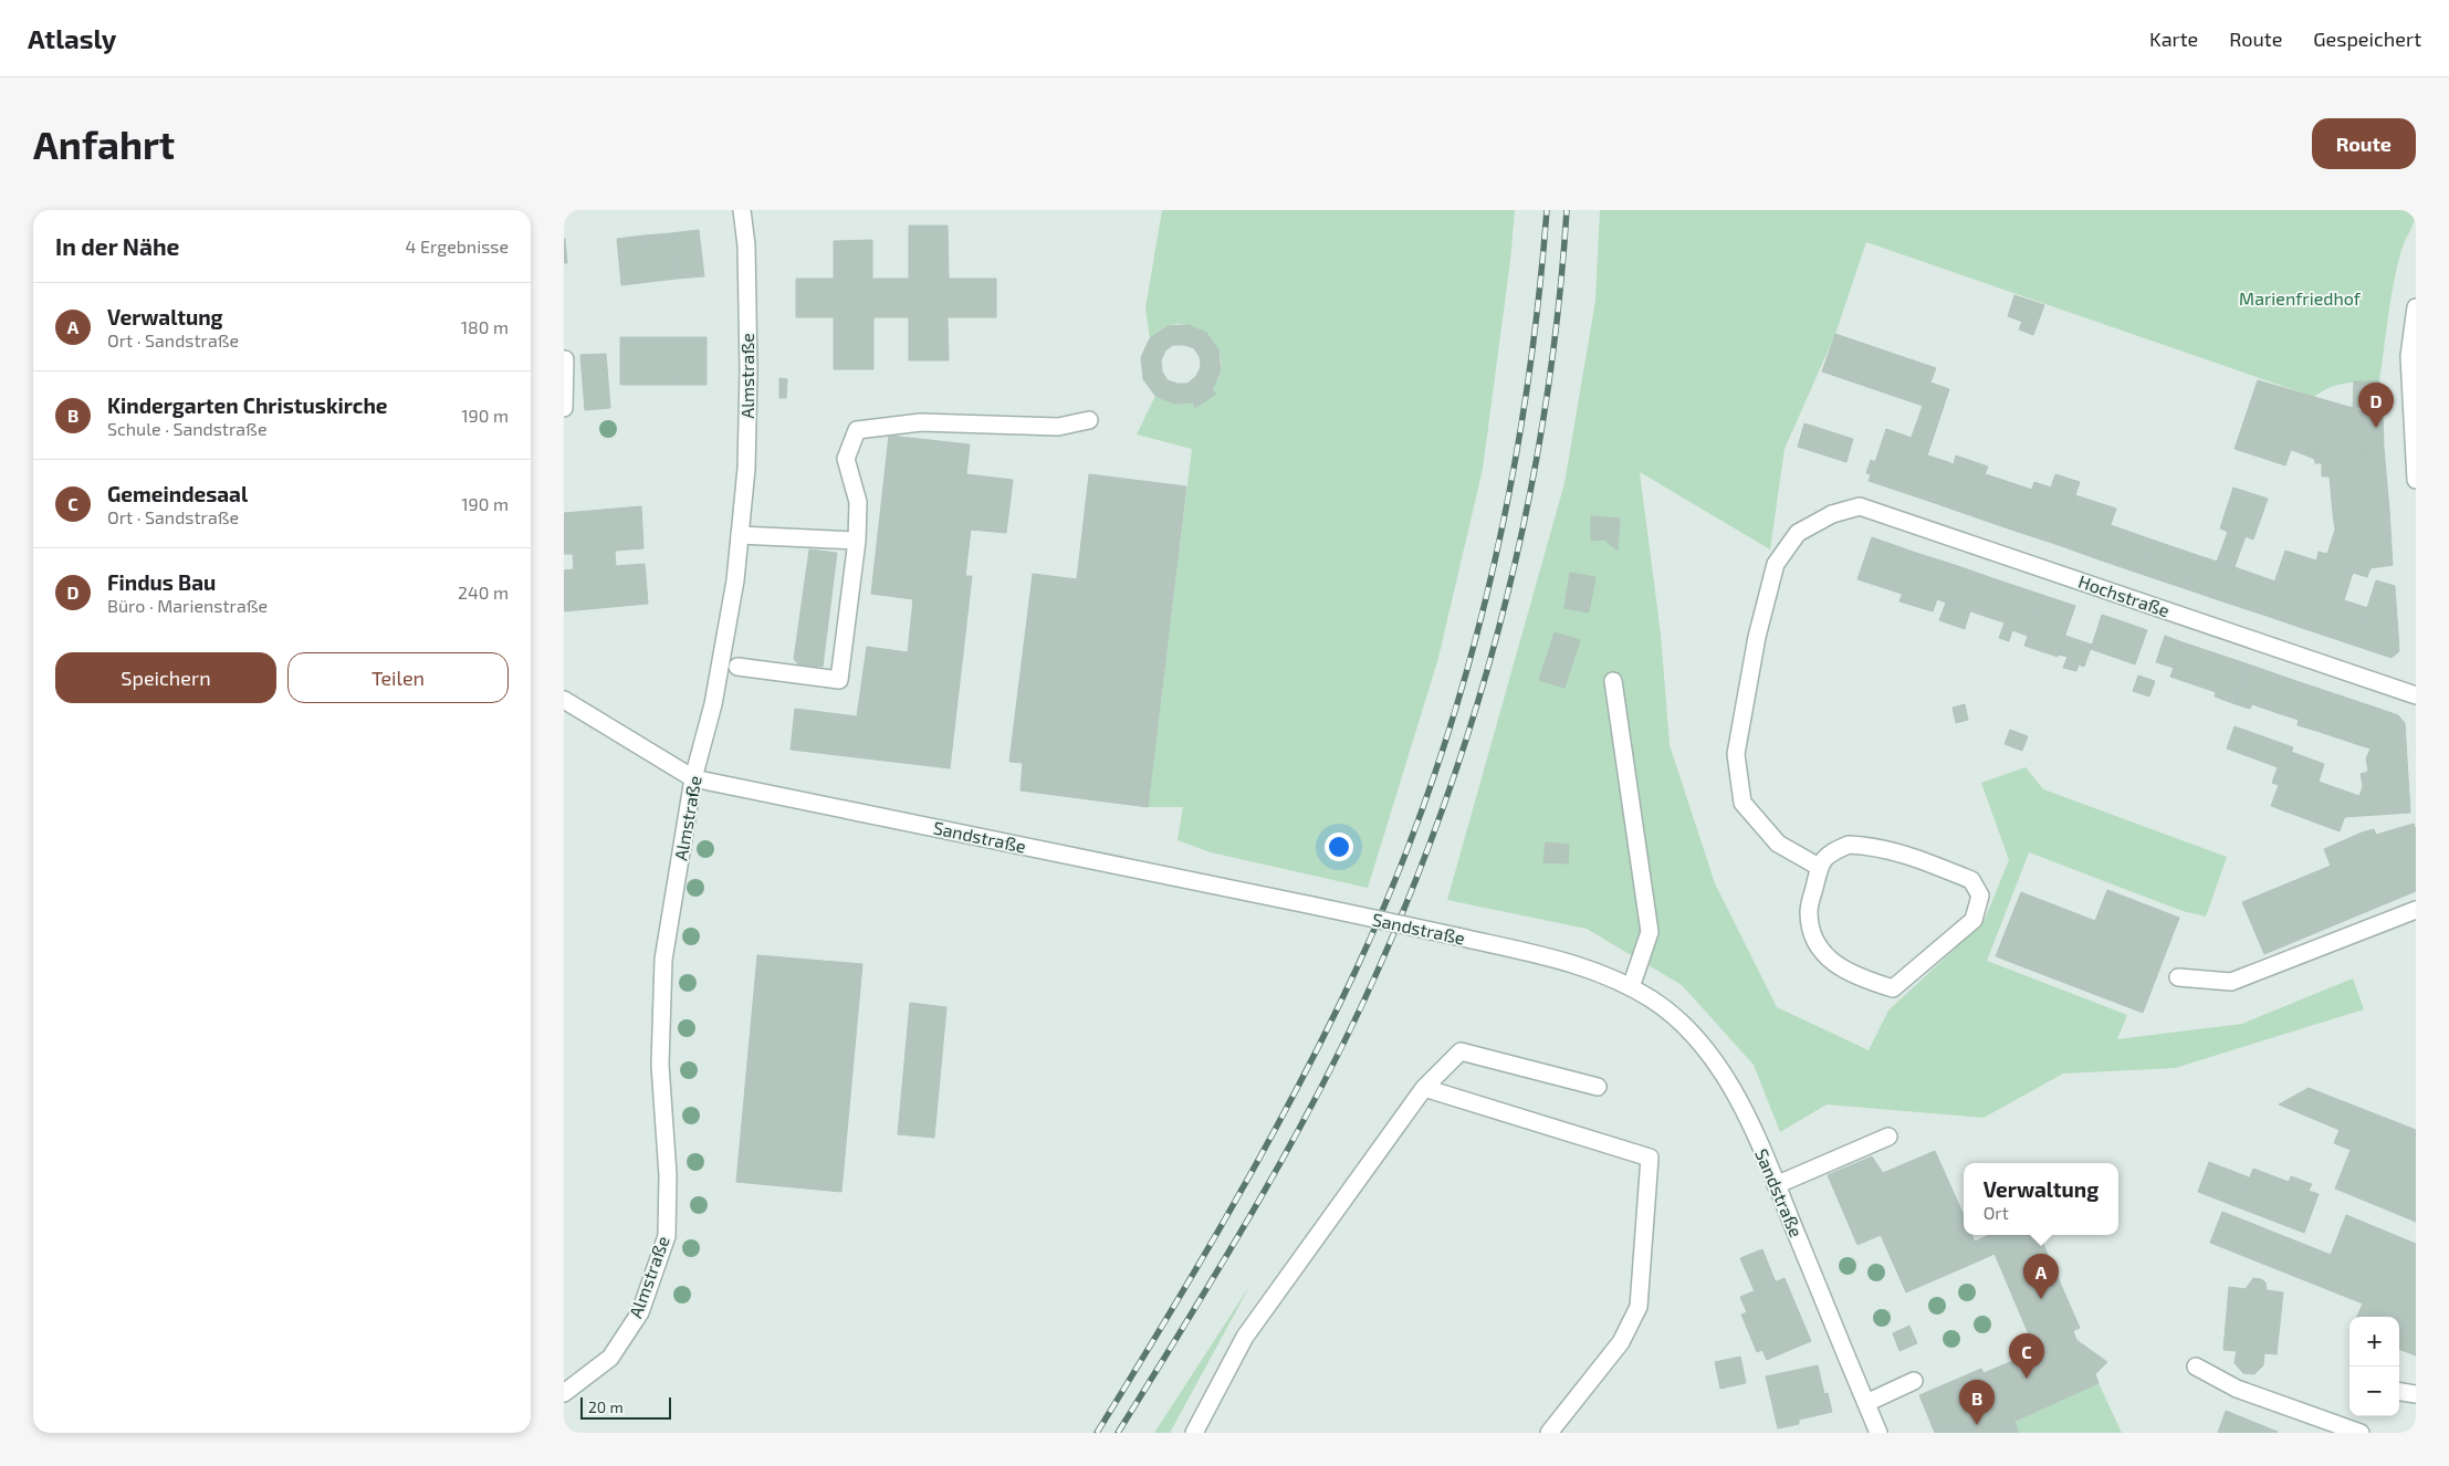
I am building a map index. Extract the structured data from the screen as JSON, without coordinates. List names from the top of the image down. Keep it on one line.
{"streets":{"street":["Almstraße","Hochstraße","Sandstraße"]},"crossings":[["Almstraße","Sandstraße"]],"parks":["Marienfriedhof"],"scale_bar":"20 m","page":{"header":"Atlasly","nav":["Karte","Route","Gespeichert"],"buttons":["Route",["Speichern","Teilen"]],"title":"Anfahrt","heading":["In der Nähe","4 Ergebnisse"],"list":[{"mark":"A","name":"Verwaltung","note":"Ort · Sandstraße","value":"180 m"},{"mark":"B","name":"Kindergarten Christuskirche","note":"Schule · Sandstraße","value":"190 m"},{"mark":"C","name":"Gemeindesaal","note":"Ort · Sandstraße","value":"190 m"},{"mark":"D","name":"Findus Bau","note":"Büro · Marienstraße","value":"240 m"}],"pins":["D","A","C","B"],"popup":["Verwaltung","Ort"],"map_buttons":["+","−"],"scale":"20 m"}}
